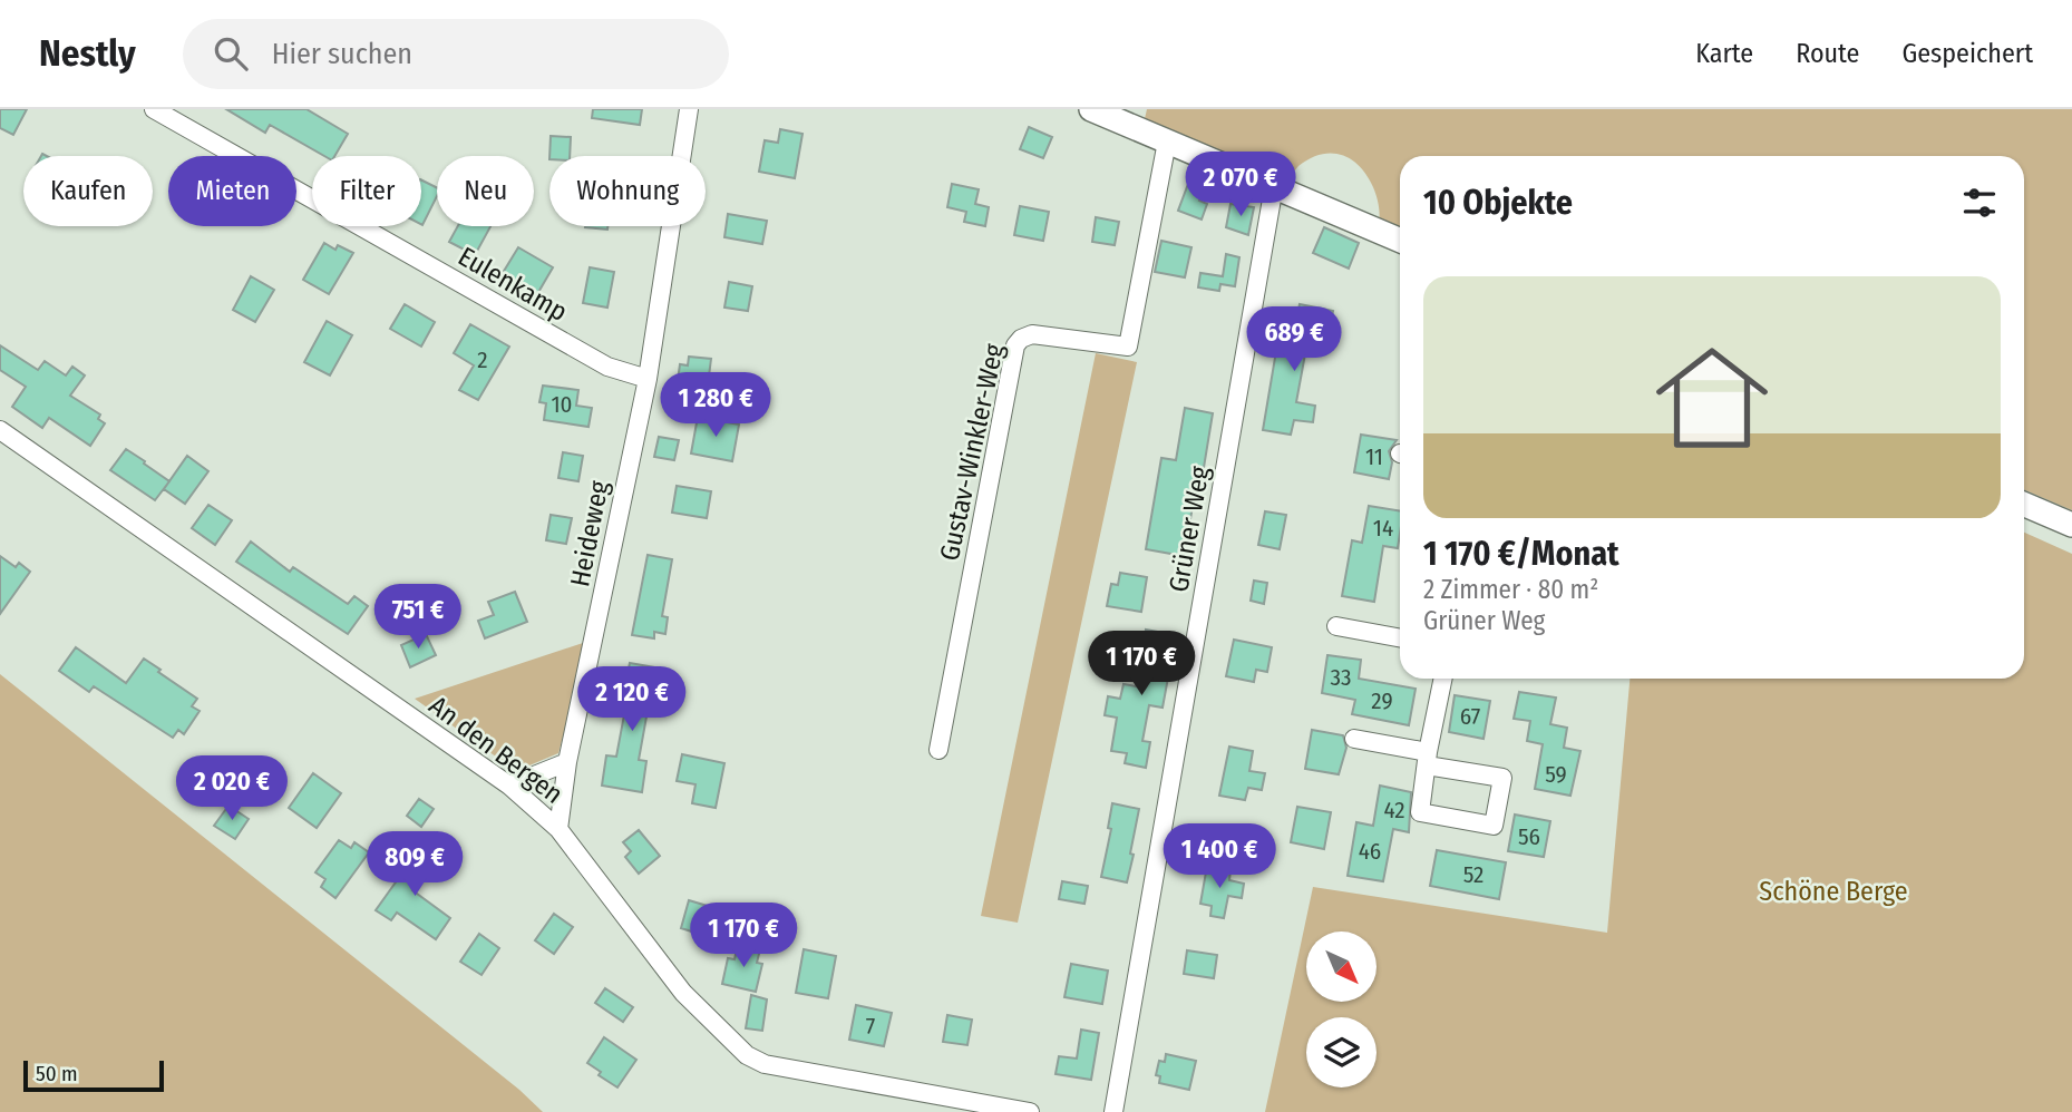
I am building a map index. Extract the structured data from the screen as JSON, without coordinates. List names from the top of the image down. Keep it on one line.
{"streets":{"street":["Eulenkamp","Gustav-Winkler-Weg","Grüner Weg","Heideweg","An den Bergen"]},"crossings":[["Eulenkamp","Heideweg"],["Heideweg","An den Bergen"]],"parks":["Schöne Berge"],"house_numbers":["2","10","11","14","33","29","67","59","42","56","46","52","7"],"scale_bar":"50 m","north":"bottom right","page":{"header":"Nestly","search":"Hier suchen","nav":["Karte","Route","Gespeichert"],"price":["2 070 €","689 €","1 280 €","751 €","1 170 €","2 120 €","2 020 €","1 400 €","809 €","1 170 €"],"chip":["Kaufen","Mieten","Filter","Neu","Wohnung"],"heading":"10 Objekte","list":[{"name":"1 170 €/Monat","note":"2 Zimmer · 80 m² · Grüner Weg"}],"scale":"50 m"}}
